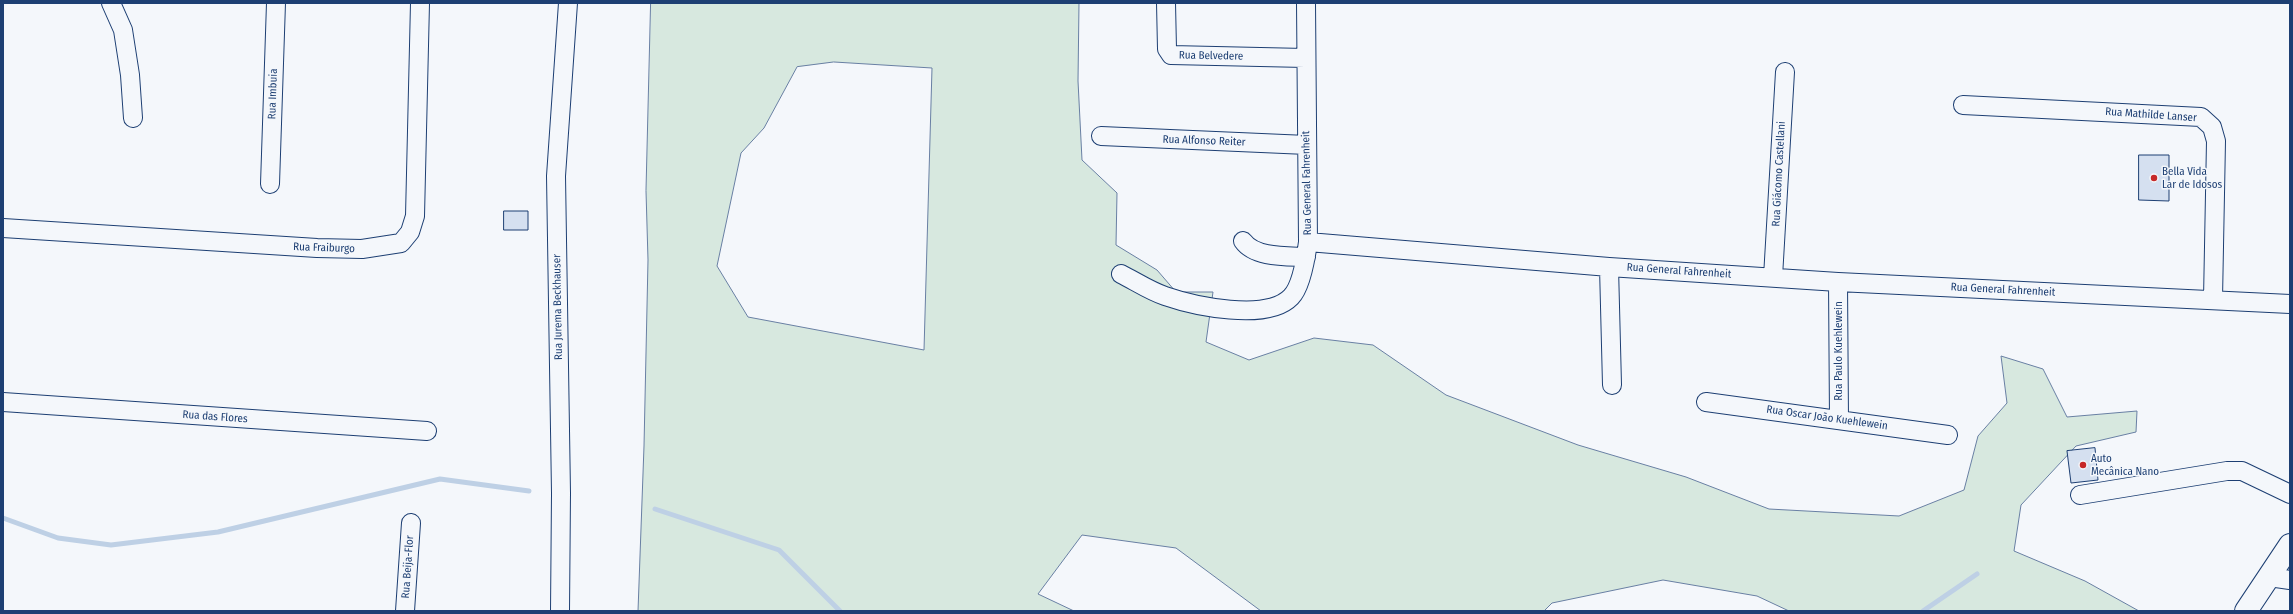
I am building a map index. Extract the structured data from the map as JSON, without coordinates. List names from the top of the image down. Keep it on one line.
{"streets":{"street":["Rua Belvedere","Rua Imbuia","Rua Mathilde Lanser","Rua Alfonso Reiter","Rua Giácomo Castellani","Rua General Fahrenheit","Rua Fraiburgo","Rua Jurema Beckhauser","Rua Paulo Kuehlewein","Rua das Flores","Rua Oscar João Kuehlewein","Rua Beija-Flor"]},"crossings":[["Rua Belvedere","Rua General Fahrenheit"],["Rua Mathilde Lanser","Rua General Fahrenheit"],["Rua Alfonso Reiter","Rua General Fahrenheit"],["Rua Giácomo Castellani","Rua General Fahrenheit"],["Rua General Fahrenheit","Rua Paulo Kuehlewein"],["Rua Paulo Kuehlewein","Rua Oscar João Kuehlewein"]],"places":["Bella Vida Lar de Idosos","Auto Mecânica Nano"]}
